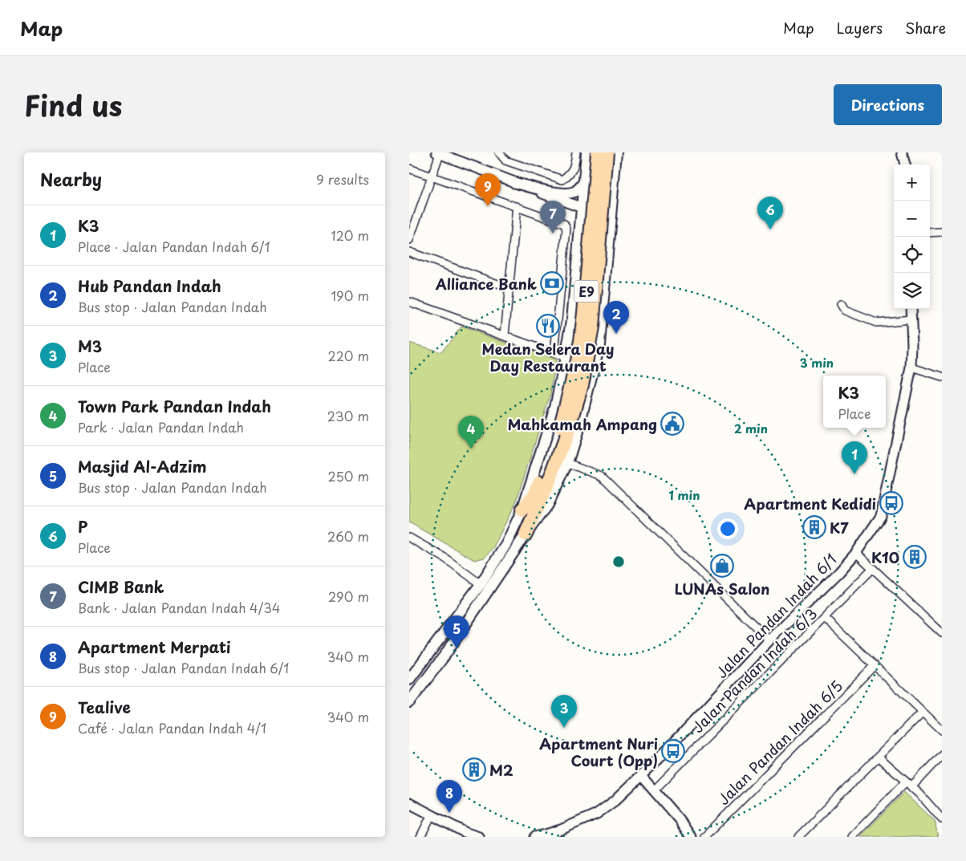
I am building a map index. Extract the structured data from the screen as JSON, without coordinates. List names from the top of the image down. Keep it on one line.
{"streets":{"highway":["E9"],"street":["Jalan Pandan Indah 6/1","Jalan Pandan Indah 6/3","Jalan Pandan Indah 6/5"]},"places":{"bank":["Alliance Bank"],"restaurant":["Medan Selera Day Day Restaurant"],"public building":["Mahkamah Ampang"],"bus stop":["Apartment Kedidi","Apartment Nuri Court (Opp)"],"building":["K7","K10","M2"],"shop":["LUNAs Salon"]},"page":{"header":"Map","nav":["Map","Layers","Share"],"title":"Find us","buttons":"Directions","heading":["Nearby","9 results"],"map_buttons":["+","−"],"pins":["9","6","7","2","4","1","5","3","8"],"list":[{"mark":"1","name":"K3","note":"Place · Jalan Pandan Indah 6/1","value":"120 m"},{"mark":"2","name":"Hub Pandan Indah","note":"Bus stop · Jalan Pandan Indah","value":"190 m"},{"mark":"3","name":"M3","note":"Place","value":"220 m"},{"mark":"4","name":"Town Park Pandan Indah","note":"Park · Jalan Pandan Indah","value":"230 m"},{"mark":"5","name":"Masjid Al-Adzim","note":"Bus stop · Jalan Pandan Indah","value":"250 m"},{"mark":"6","name":"P","note":"Place","value":"260 m"},{"mark":"7","name":"CIMB Bank","note":"Bank · Jalan Pandan Indah 4/34","value":"290 m"},{"mark":"8","name":"Apartment Merpati","note":"Bus stop · Jalan Pandan Indah 6/1","value":"340 m"},{"mark":"9","name":"Tealive","note":"Café · Jalan Pandan Indah 4/1","value":"340 m"}],"popup":["K3","Place"]},"rings":["3 min","2 min","1 min"]}
